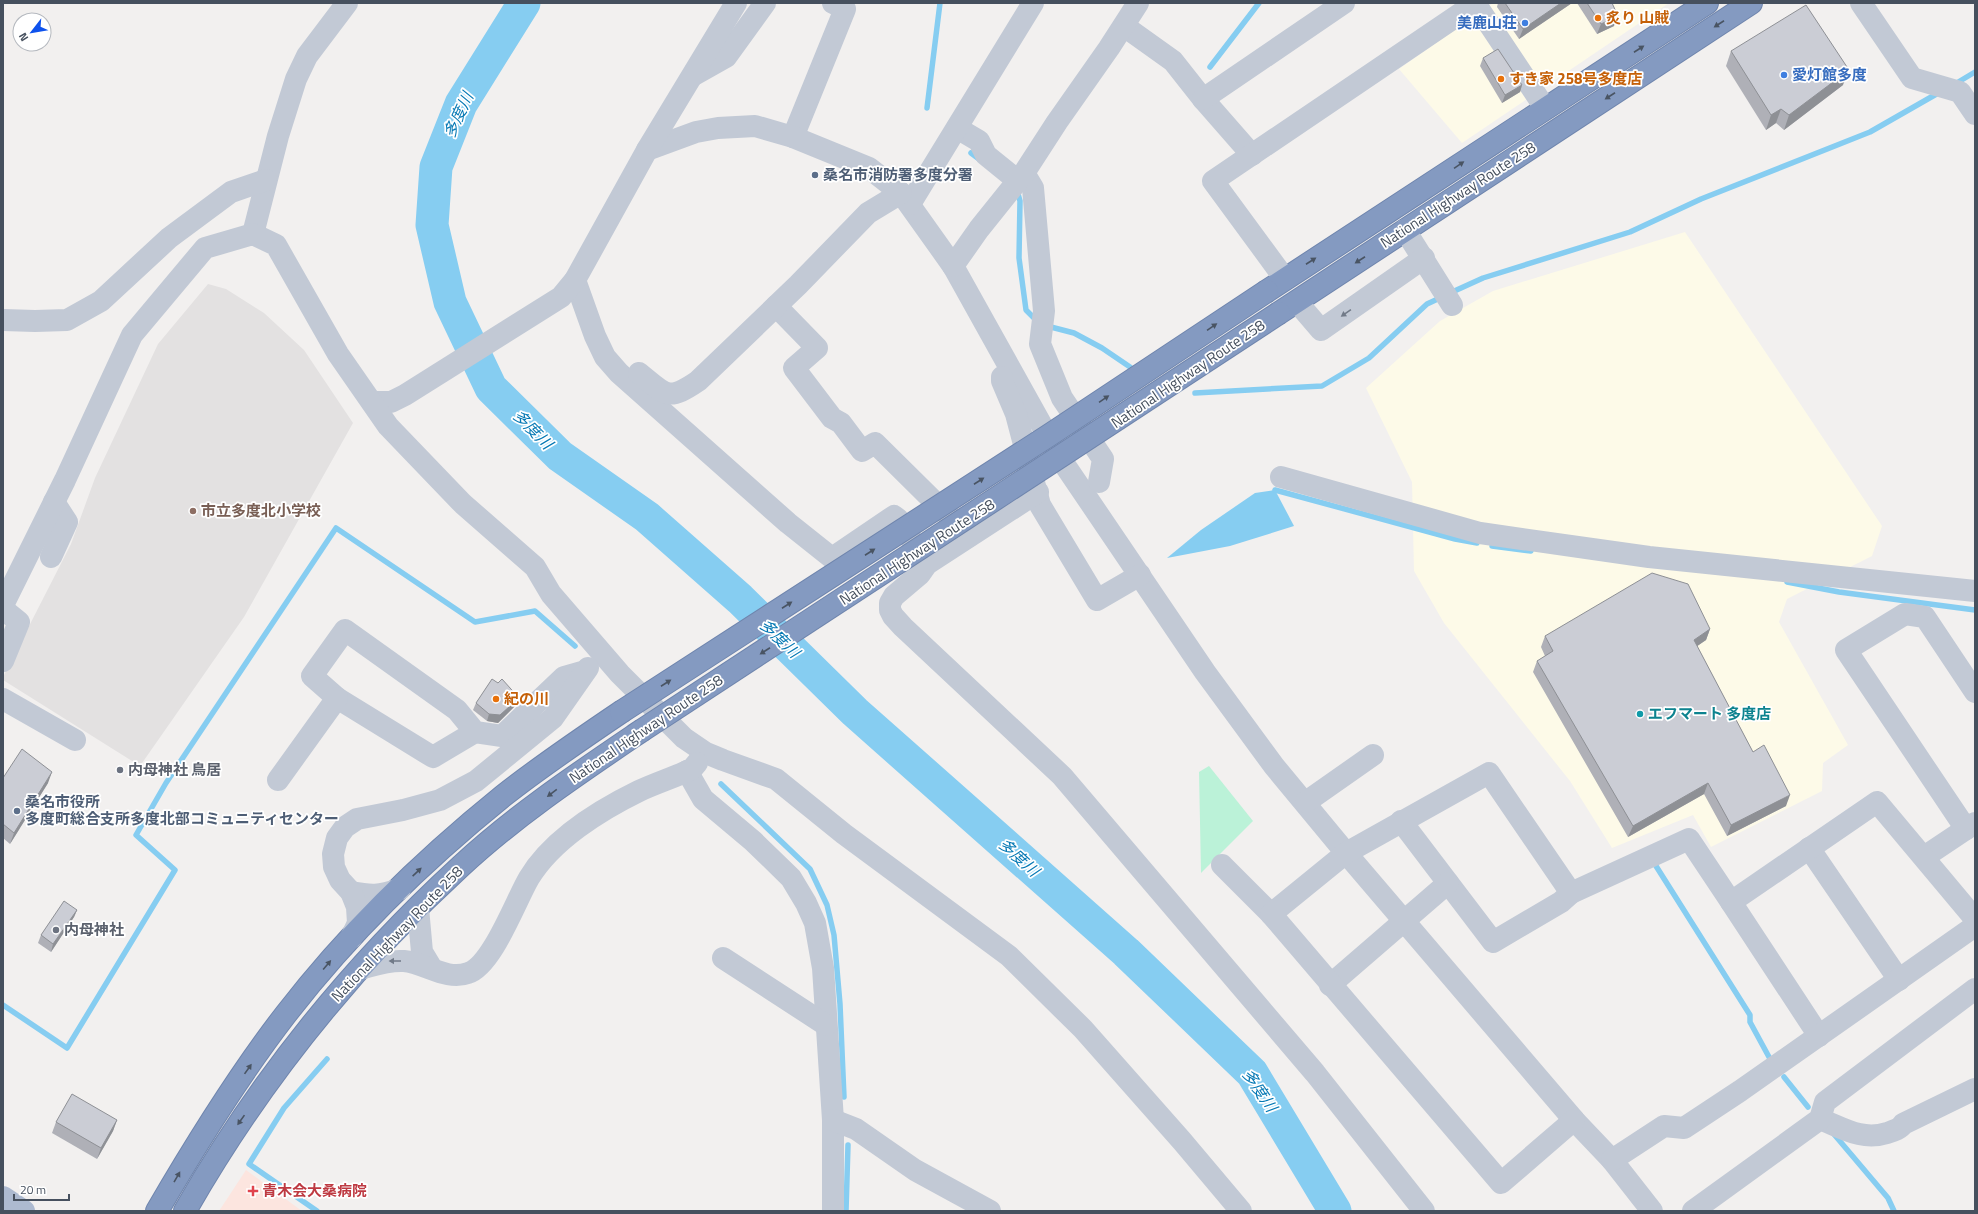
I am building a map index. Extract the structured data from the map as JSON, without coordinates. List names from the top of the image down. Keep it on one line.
{"streets":{"highway":["National Highway Route 258"]},"water":["多度川"],"places":{"other":["炙り 山賊","美鹿山荘","愛灯館多度","すき家 258号多度店","桑名市消防署多度分署","市立多度北小学校","紀の川","エフマート 多度店","内母神社 鳥居","桑名市役所 多度町総合支所多度北部コミュニティセンター","内母神社"],"health":["青木会大桑病院"]},"scale_bar":"20 m","north":"bottom left"}
